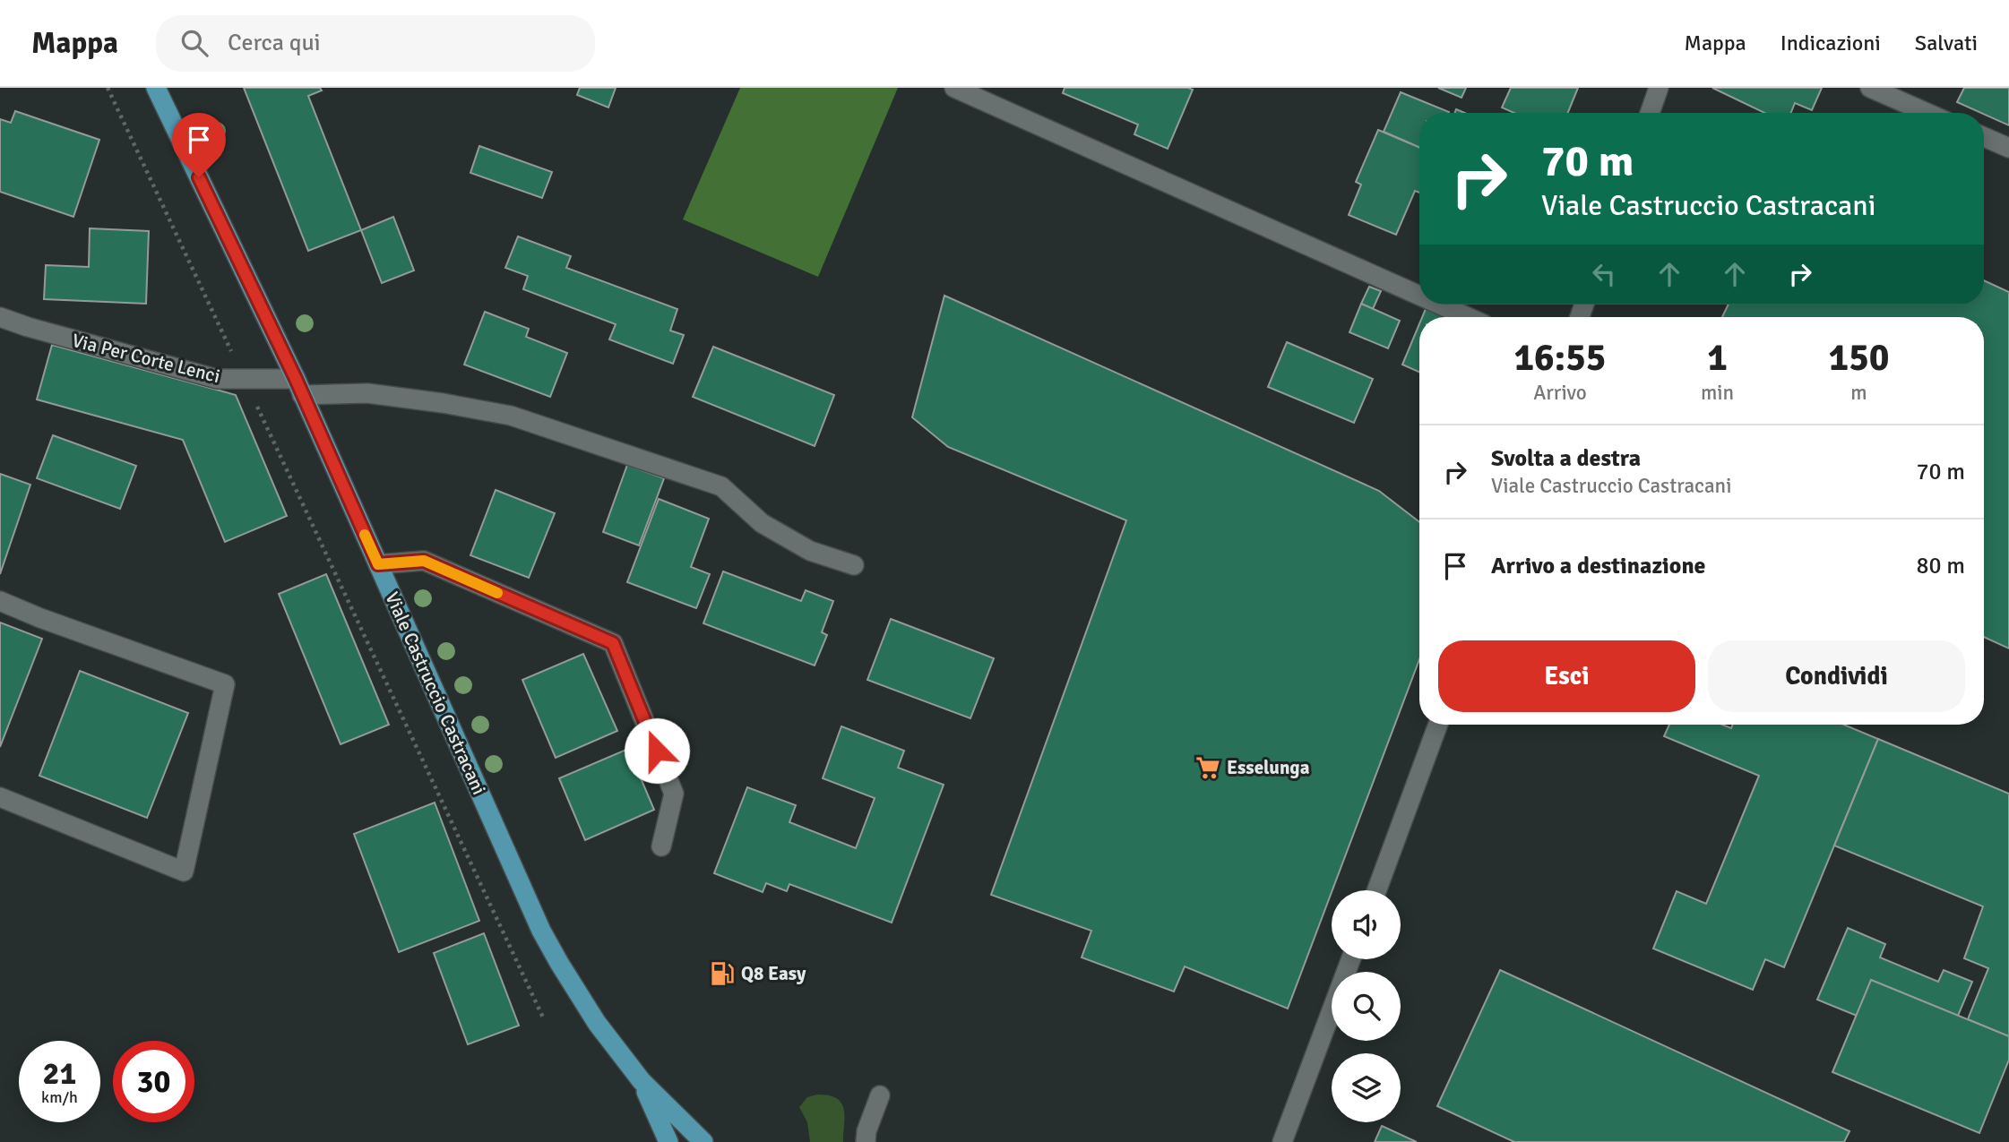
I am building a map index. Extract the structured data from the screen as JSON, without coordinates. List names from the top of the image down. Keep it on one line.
{"streets":{"main road":["Viale Castruccio Castracani"],"street":["Via Per Corte Lenci"]},"crossings":[["Via Per Corte Lenci","Viale Castruccio Castracani"]],"places":{"supermarket":["Esselunga"],"fuel station":["Q8 Easy"]},"page":{"header":"Mappa","search":"Cerca qui","nav":["Mappa","Indicazioni","Salvati"],"turn":["70 m","Viale Castruccio Castracani"],"eta":["16:55","Arrivo","1","min","150","m"],"list":[{"name":"Svolta a destra","note":"Viale Castruccio Castracani","value":"70 m"},{"name":"Arrivo a destinazione","value":"80 m"}],"buttons":["Esci","Condividi"],"speed":"21 km/h","limit":"30"}}
